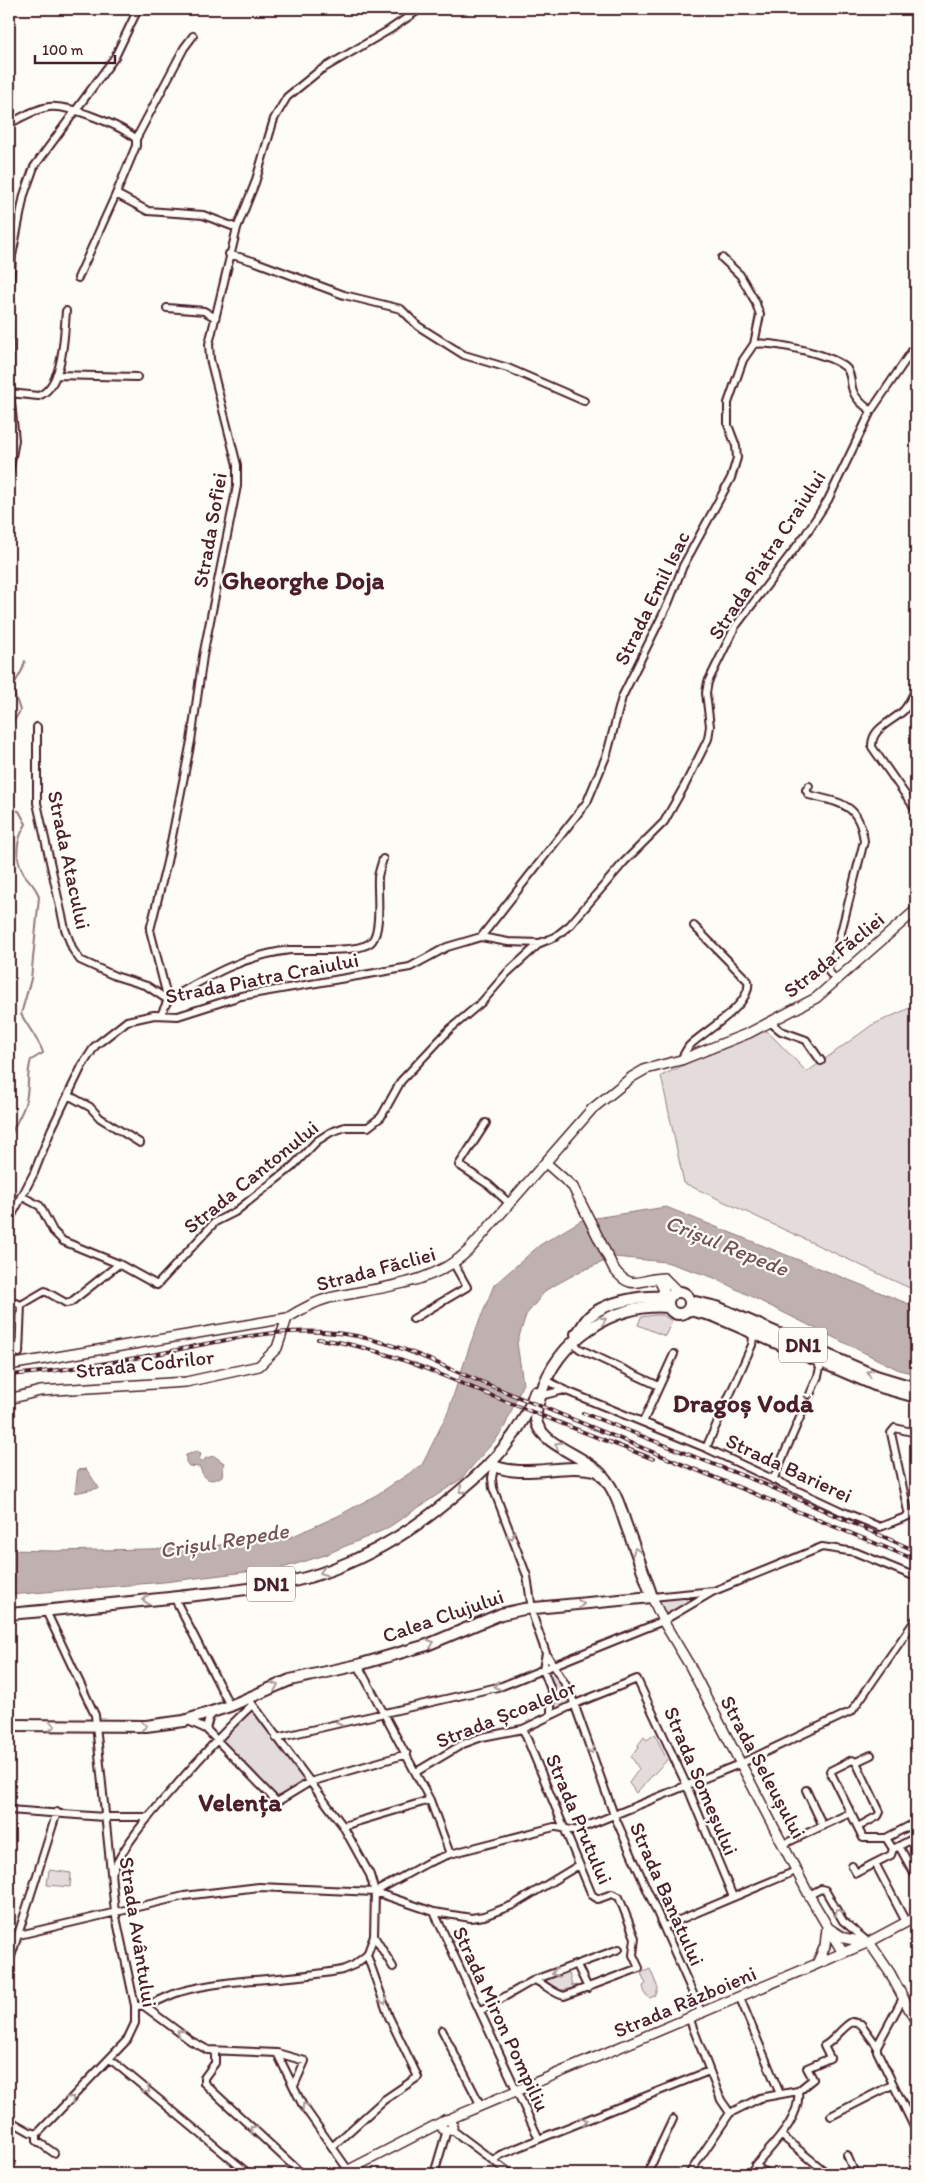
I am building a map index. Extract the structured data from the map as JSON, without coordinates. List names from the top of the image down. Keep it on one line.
{"streets":{"main road":["Strada Făcliei","DN1","Strada Codrilor","Calea Clujului","Strada Seleușului","Strada Războieni"],"street":["Strada Sofiei","Strada Piatra Craiului","Strada Emil Isac","Strada Atacului","Strada Cantonului","Strada Barierei","Strada Școalelor","Strada Someșului","Strada Prutului","Strada Banatului","Strada Avântului","Strada Miron Pompiliu"]},"crossings":[["Strada Sofiei","Strada Atacului"],["Strada Piatra Craiului","Strada Emil Isac"],["Strada Piatra Craiului","Strada Cantonului"],["Strada Făcliei","Strada Codrilor"],["DN1","Strada Barierei"],["DN1","Calea Clujului"],["DN1","Strada Seleușului"],["DN1","Strada Avântului"],["Calea Clujului","Strada Seleușului"],["Calea Clujului","Strada Avântului"],["Strada Școalelor","Strada Someșului"],["Strada Școalelor","Strada Prutului"],["Strada Școalelor","Strada Banatului"],["Strada Seleușului","Strada Războieni"],["Strada Banatului","Strada Războieni"],["Strada Războieni","Strada Miron Pompiliu"]],"one_way":["Calea Clujului"],"districts":["Gheorghe Doja","Dragoș Vodă","Velența"],"water":["Crișul Repede"],"scale_bar":"100 m"}
